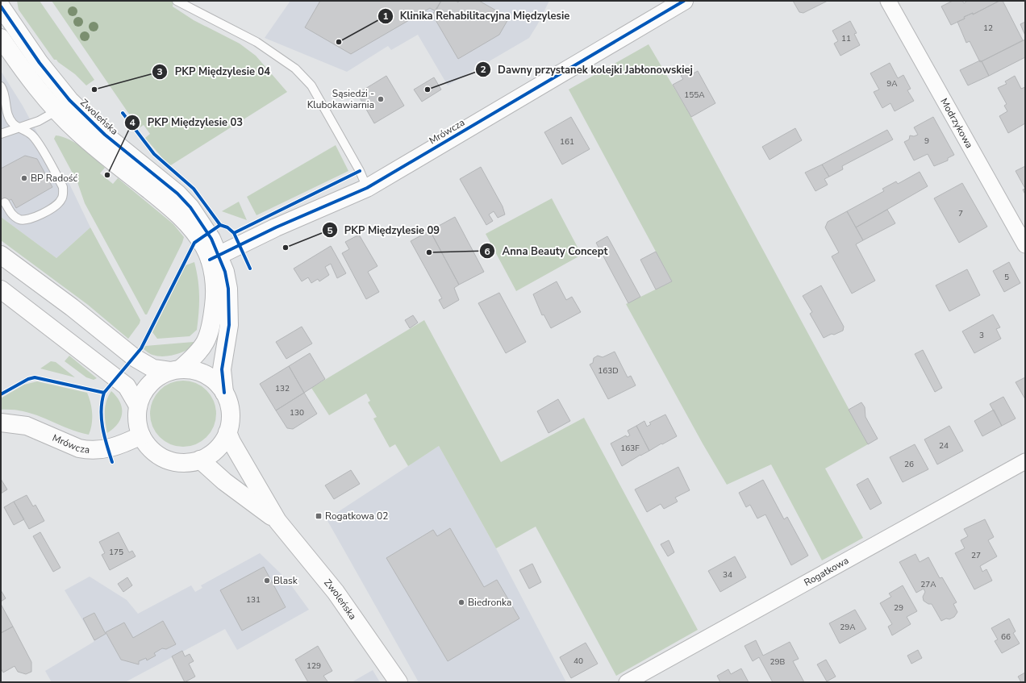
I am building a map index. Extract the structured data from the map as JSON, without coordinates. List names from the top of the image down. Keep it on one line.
{"streets":{"street":["Zwoleńska","Modrzykowa","Mrówcza","Rogatkowa"]},"crossings":[["Zwoleńska","Mrówcza"]],"places":{"other":["Klinika Rehabilitacyjna Międzylesie","PKP Międzylesie 04","Dawny przystanek kolejki Jabłonowskiej","Sąsiedzi - Klubokawiarnia","PKP Międzylesie 03","BP Radość","PKP Międzylesie 09","Anna Beauty Concept","Blask","Biedronka"],"transit":["Rogatkowa 02"]},"house_numbers":["12","11","9A","155A","9","161","7","5","3","163D","132","130","24","163F","26","175","27","34","27A","131","29","29A","66","40","29B","129"]}
